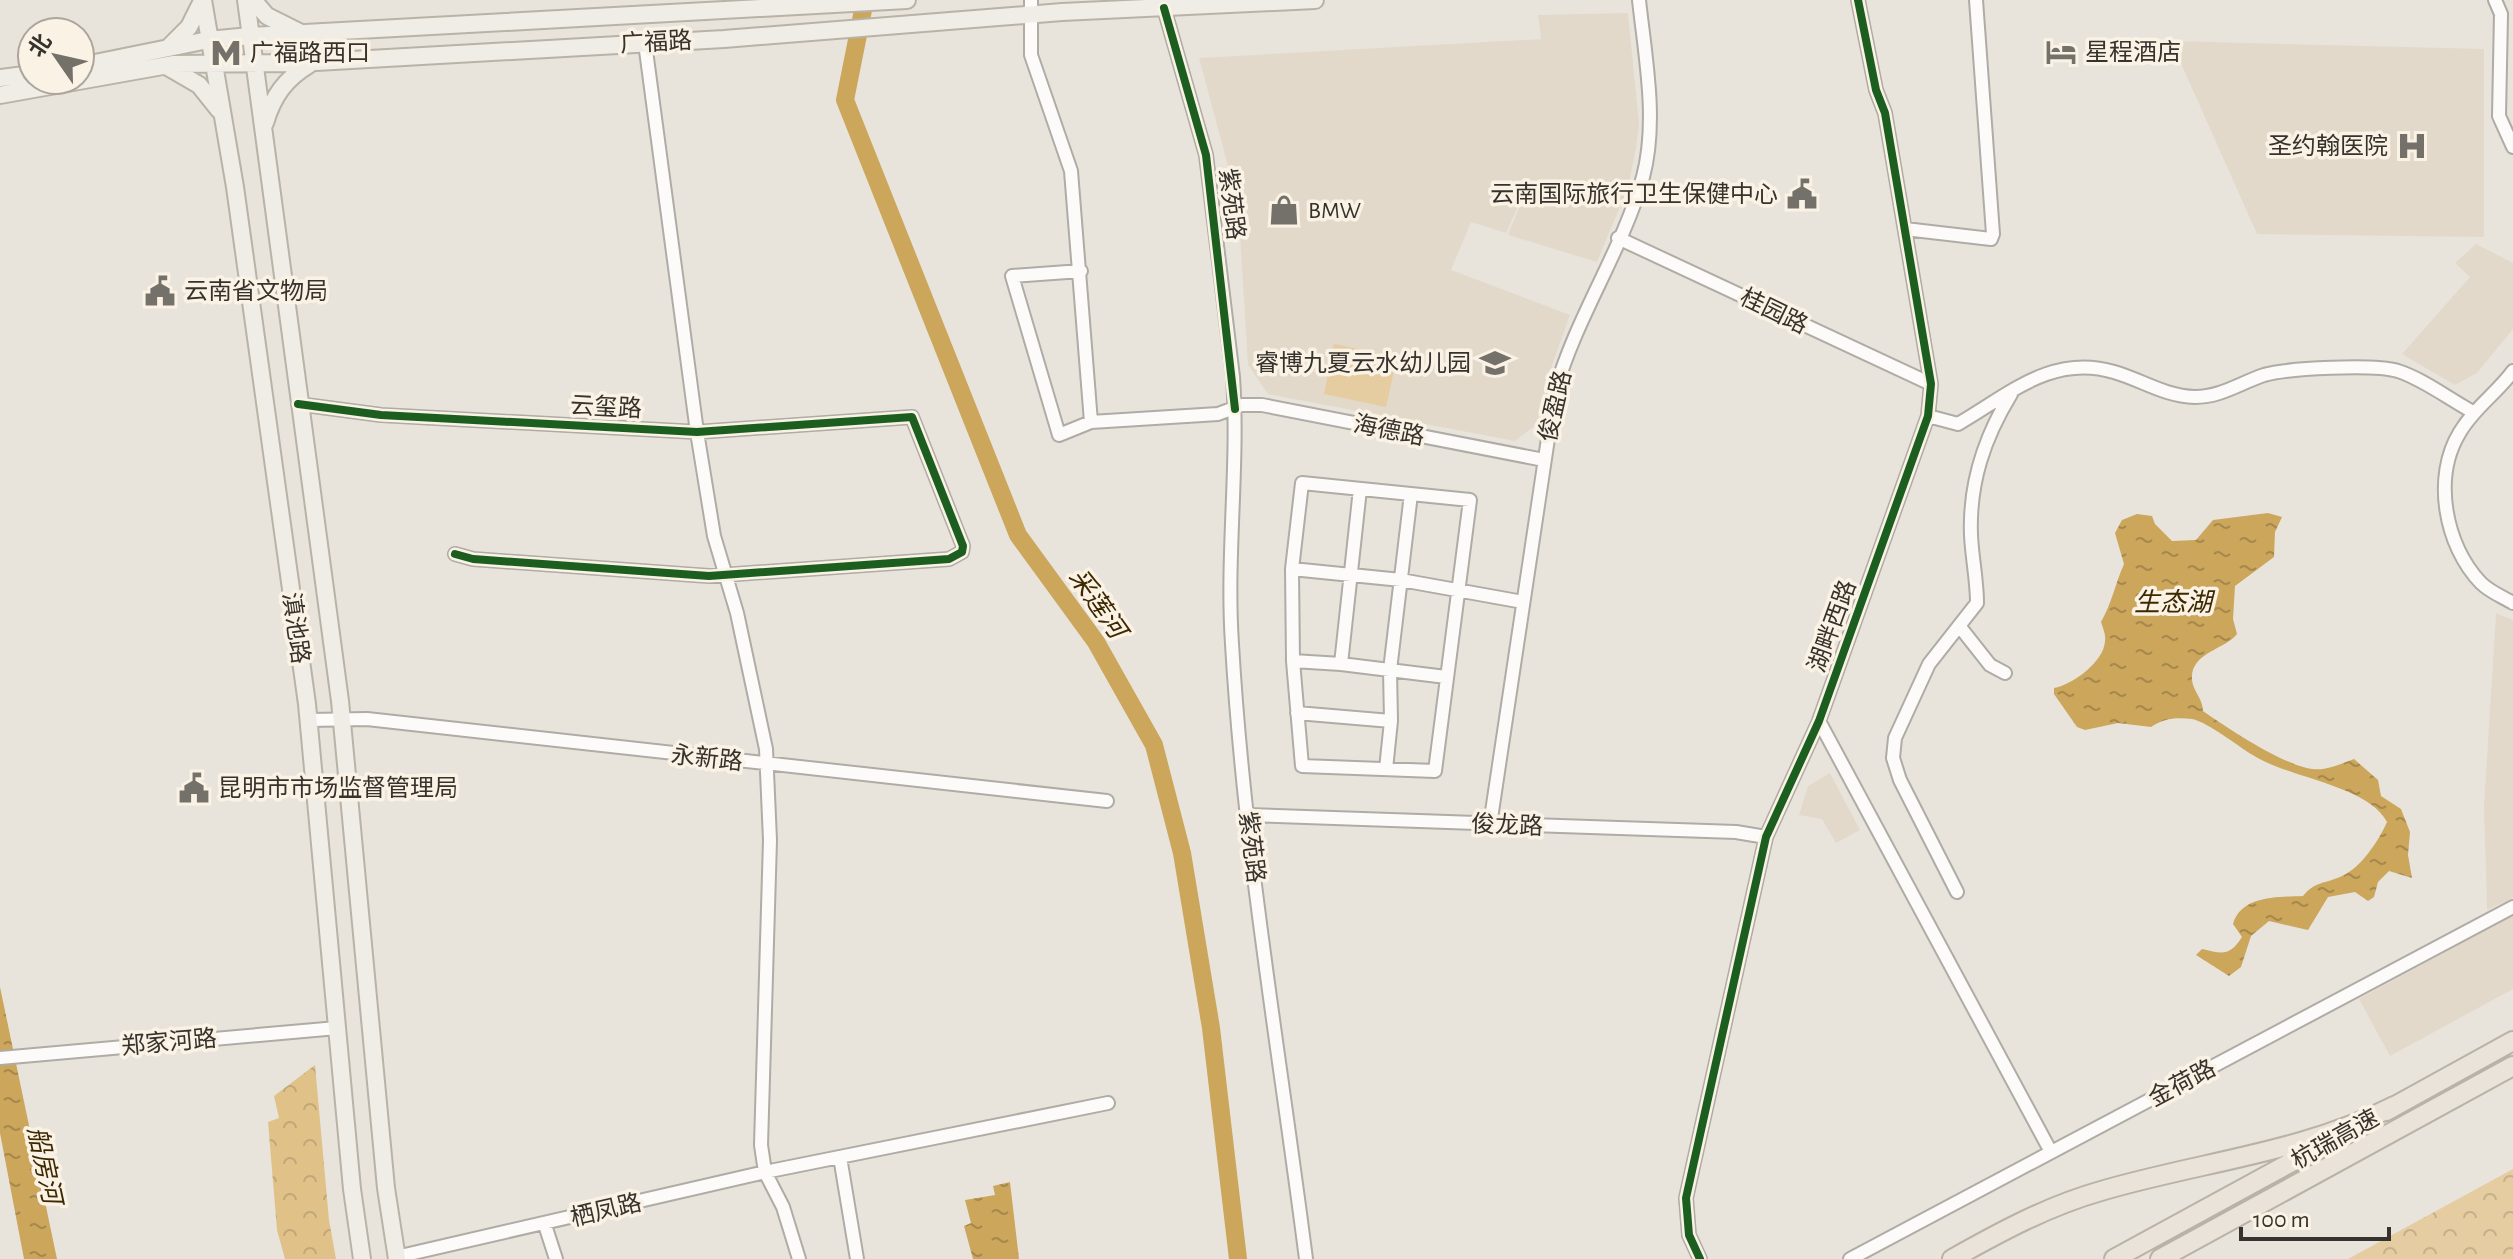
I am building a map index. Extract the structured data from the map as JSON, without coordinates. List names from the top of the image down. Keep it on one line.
{"streets":{"highway":["杭瑞高速"],"main road":["广福路","滇池路"],"street":["紫苑路","桂园路","俊盈路","云玺路","海德路","湖畔西路","永新路","俊龙路","郑家河路","金荷路","栖凤路"]},"crossings":[["广福路","紫苑路"],["广福路","滇池路"],["紫苑路","海德路"],["紫苑路","俊龙路"],["桂园路","俊盈路"],["桂园路","湖畔西路"],["俊盈路","海德路"],["俊盈路","俊龙路"],["云玺路","滇池路"],["湖畔西路","俊龙路"],["滇池路","永新路"],["滇池路","郑家河路"],["滇池路","栖凤路"]],"water":["生态湖","采莲河","船房河"],"places":{"hotel":["星程酒店"],"metro station":["广福路西口"],"hospital":["圣约翰医院"],"public building":["云南国际旅行卫生保健中心","云南省文物局","昆明市市场监督管理局"],"shop":["BMW"],"school or university":["睿博九夏云水幼儿园"]},"scale_bar":"100 m","north":"top left"}
